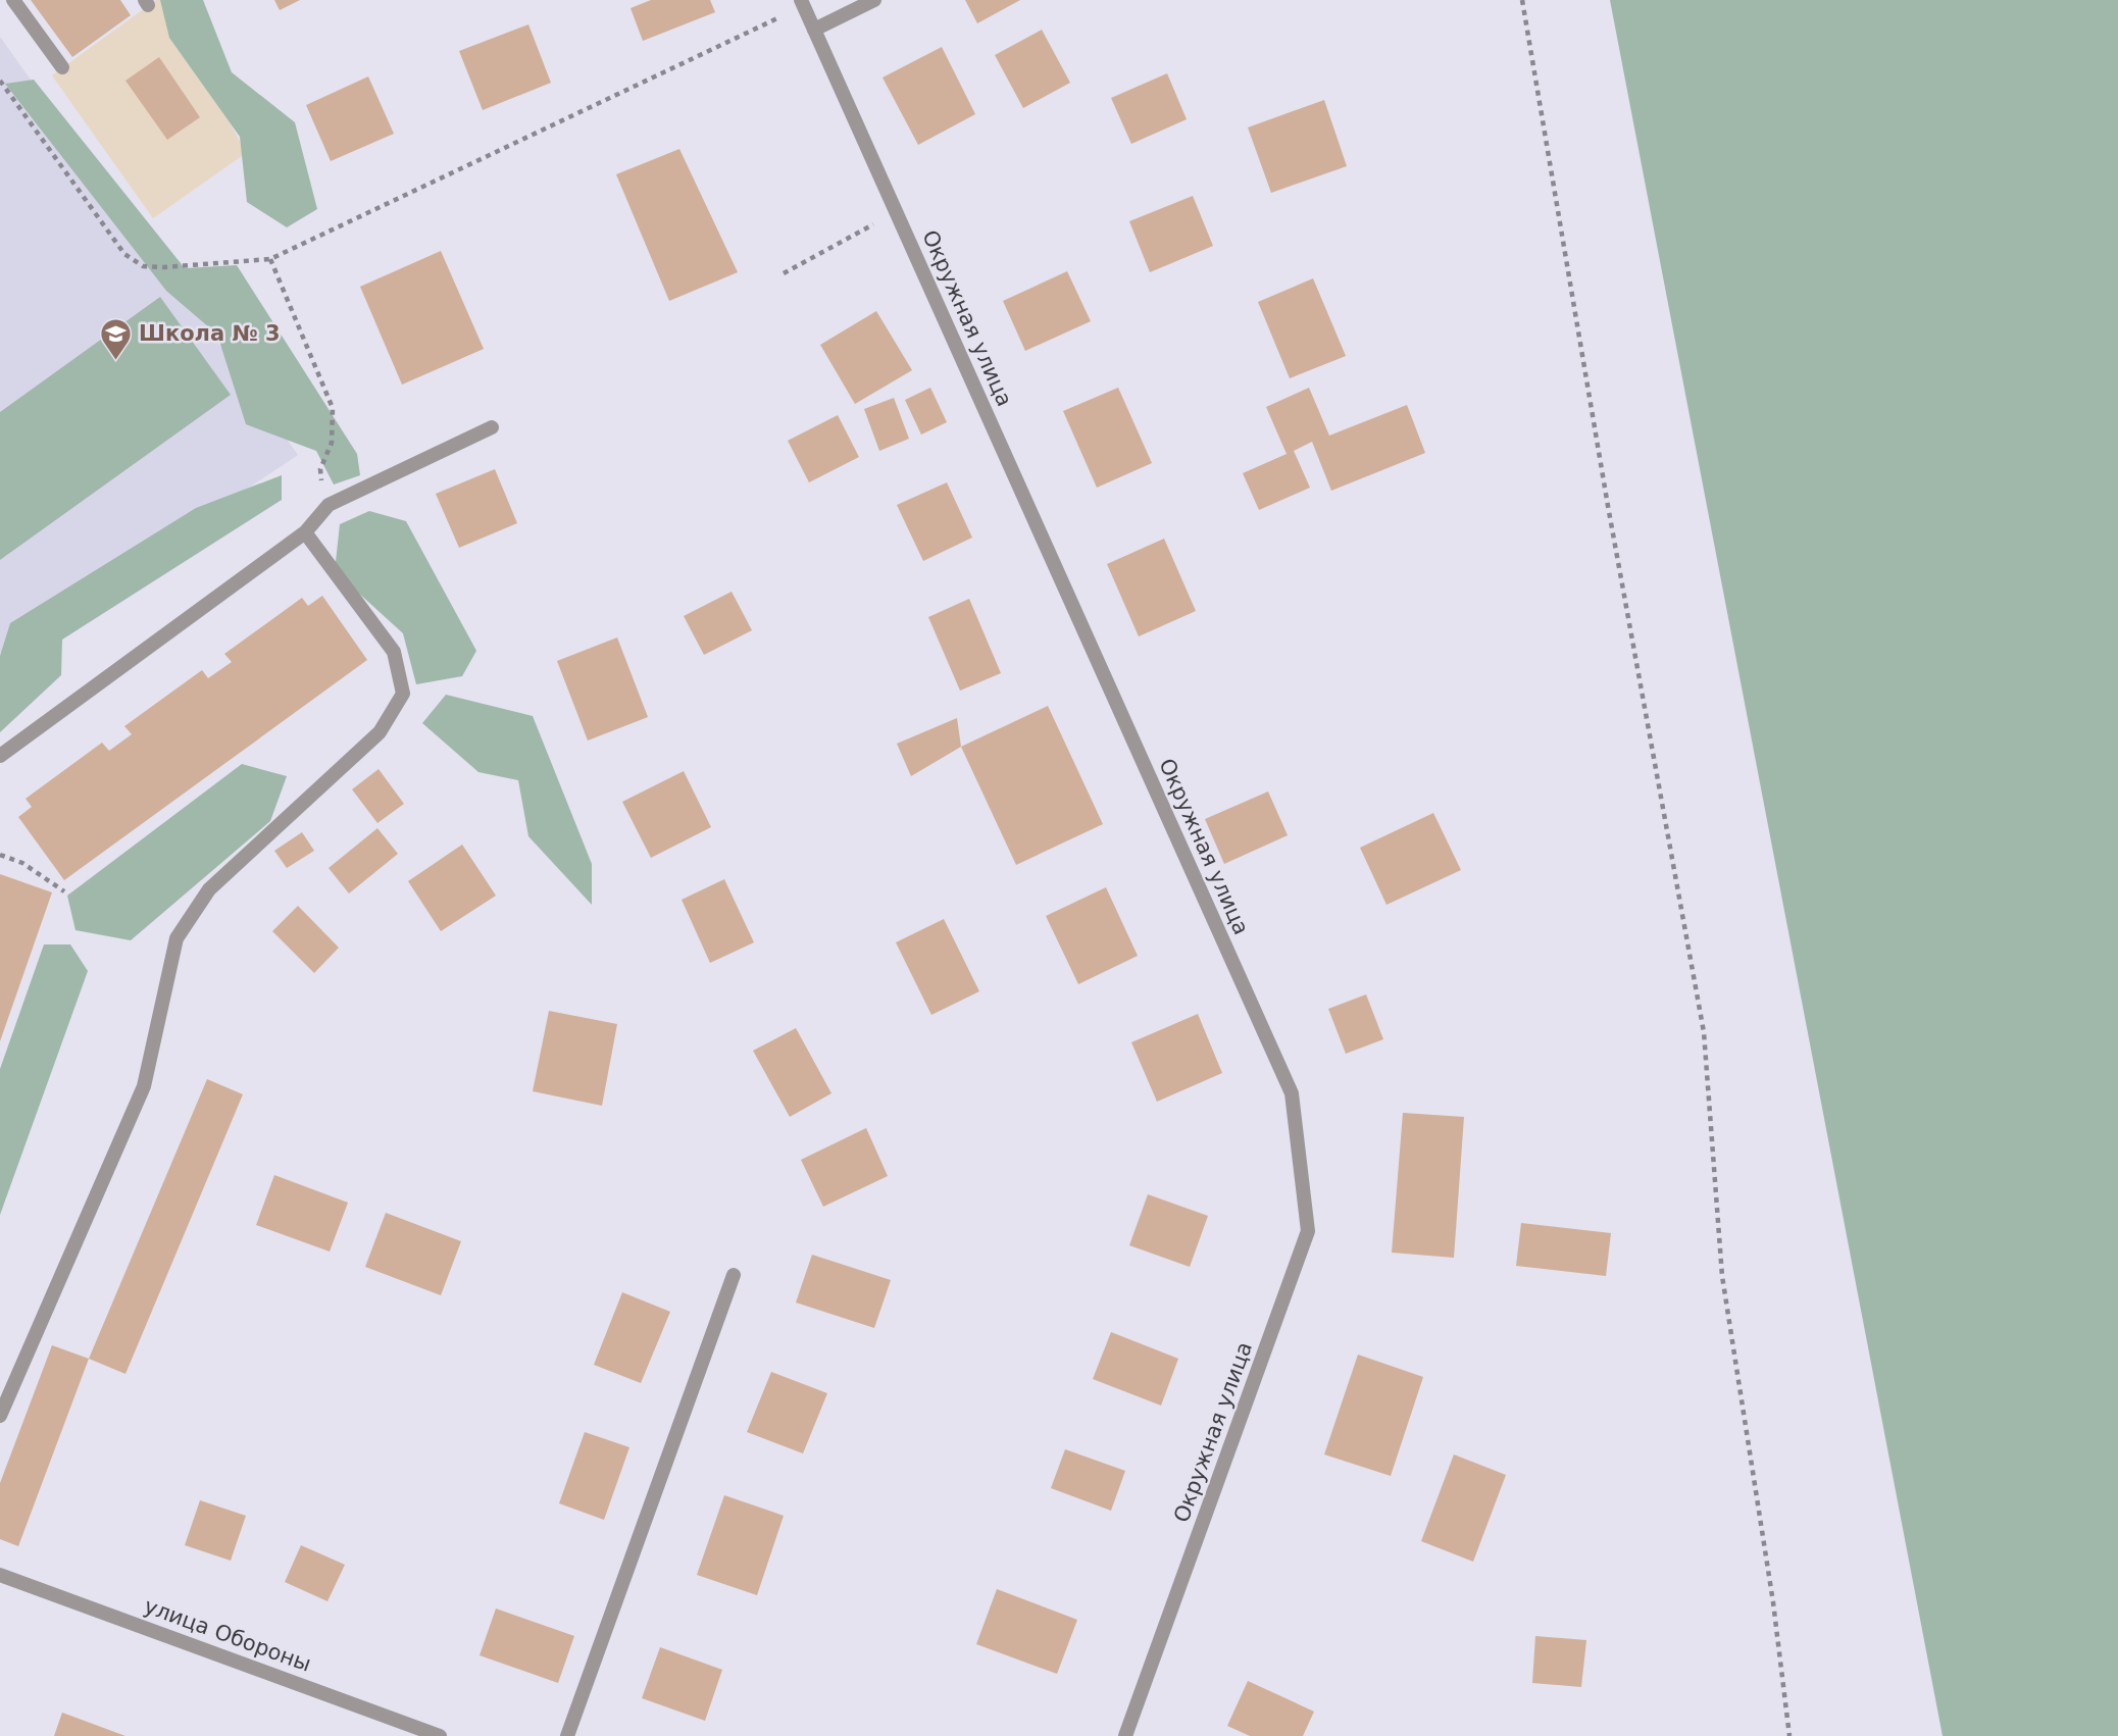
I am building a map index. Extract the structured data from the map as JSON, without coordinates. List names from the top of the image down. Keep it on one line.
{"streets":{"street":["Окружная улица","улица Обороны"]},"places":{"school or university":["Школа № 3"]}}
